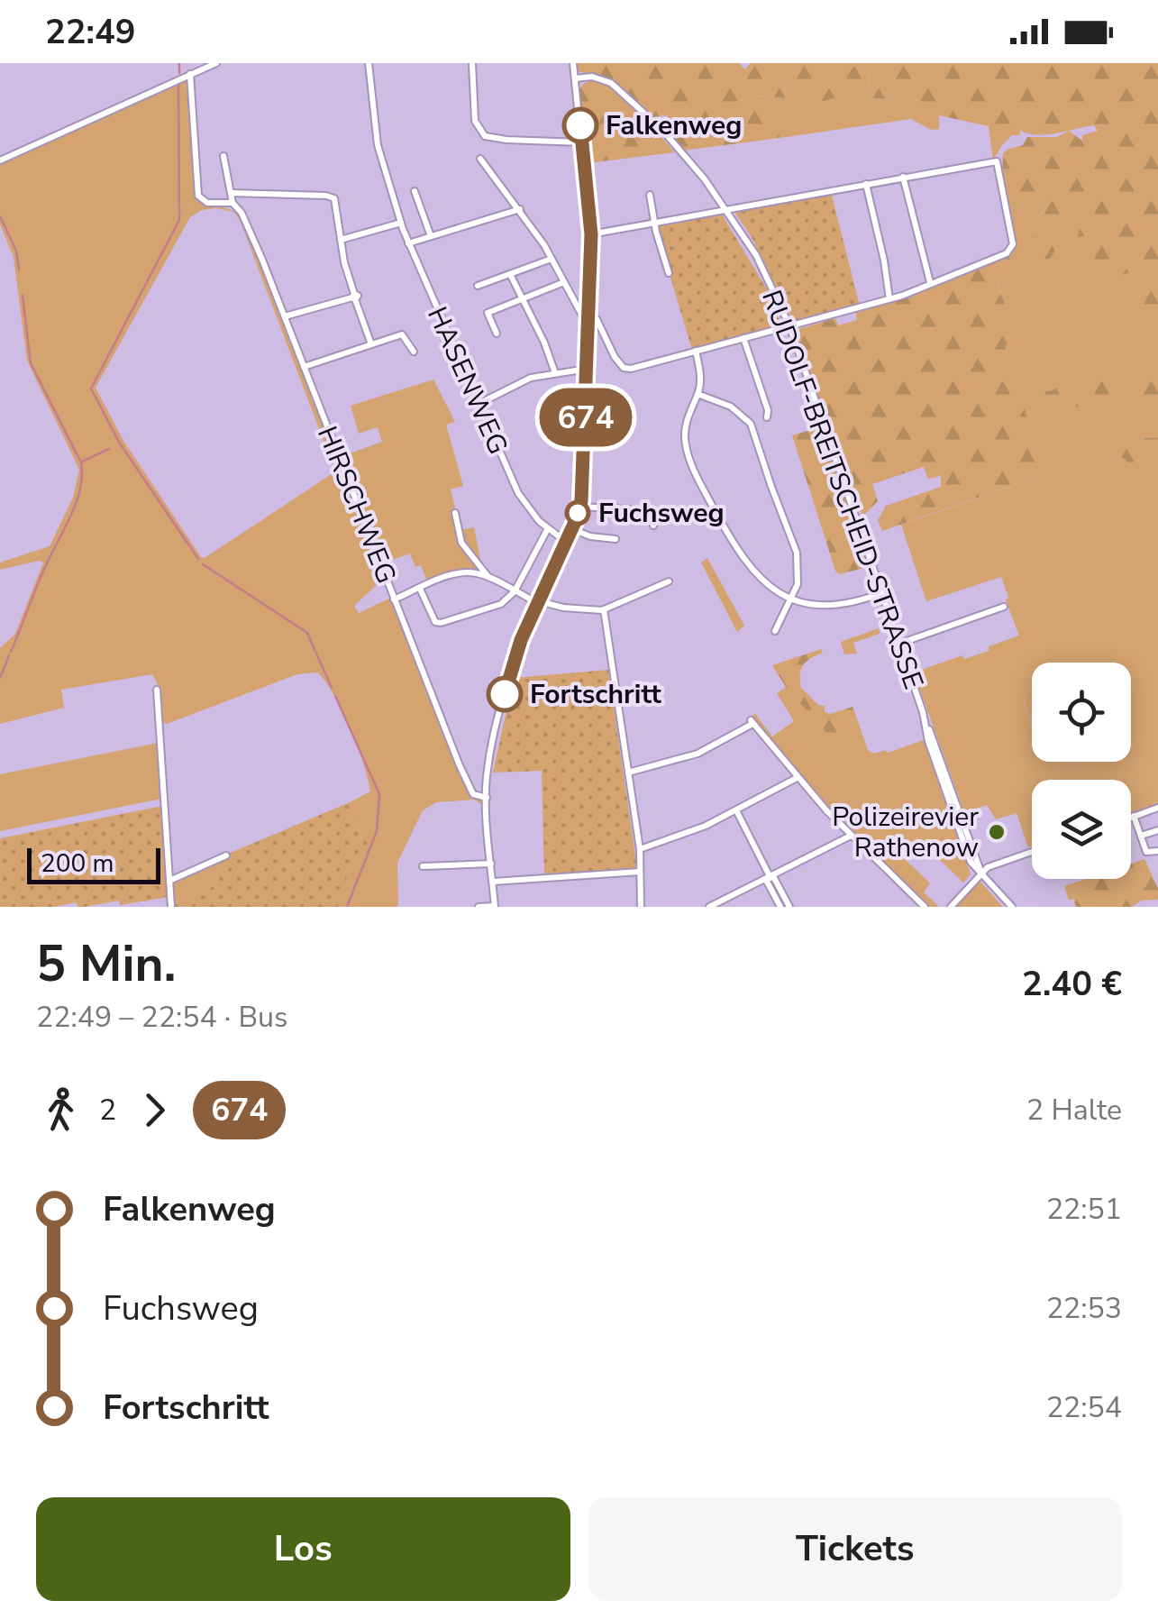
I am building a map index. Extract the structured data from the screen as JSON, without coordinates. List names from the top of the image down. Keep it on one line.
{"streets":{"street":["HASENWEG","RUDOLF-BREITSCHEID-STRASSE","HIRSCHWEG"]},"places":["Falkenweg","Fuchsweg","Fortschritt","Polizeirevier Rathenow"],"lines":["bus line 674"],"scale_bar":"200 m","page":{"status":"22:49","on_map":"674","scale":"200 m","heading":["5 Min.","22:49 – 22:54 · Bus","2.40 €"],"legs":["2","674","2 Halte"],"list":[{"name":"Falkenweg","value":"22:51"},{"name":"Fuchsweg","value":"22:53"},{"name":"Fortschritt","value":"22:54"}],"buttons":["Los","Tickets"]}}
